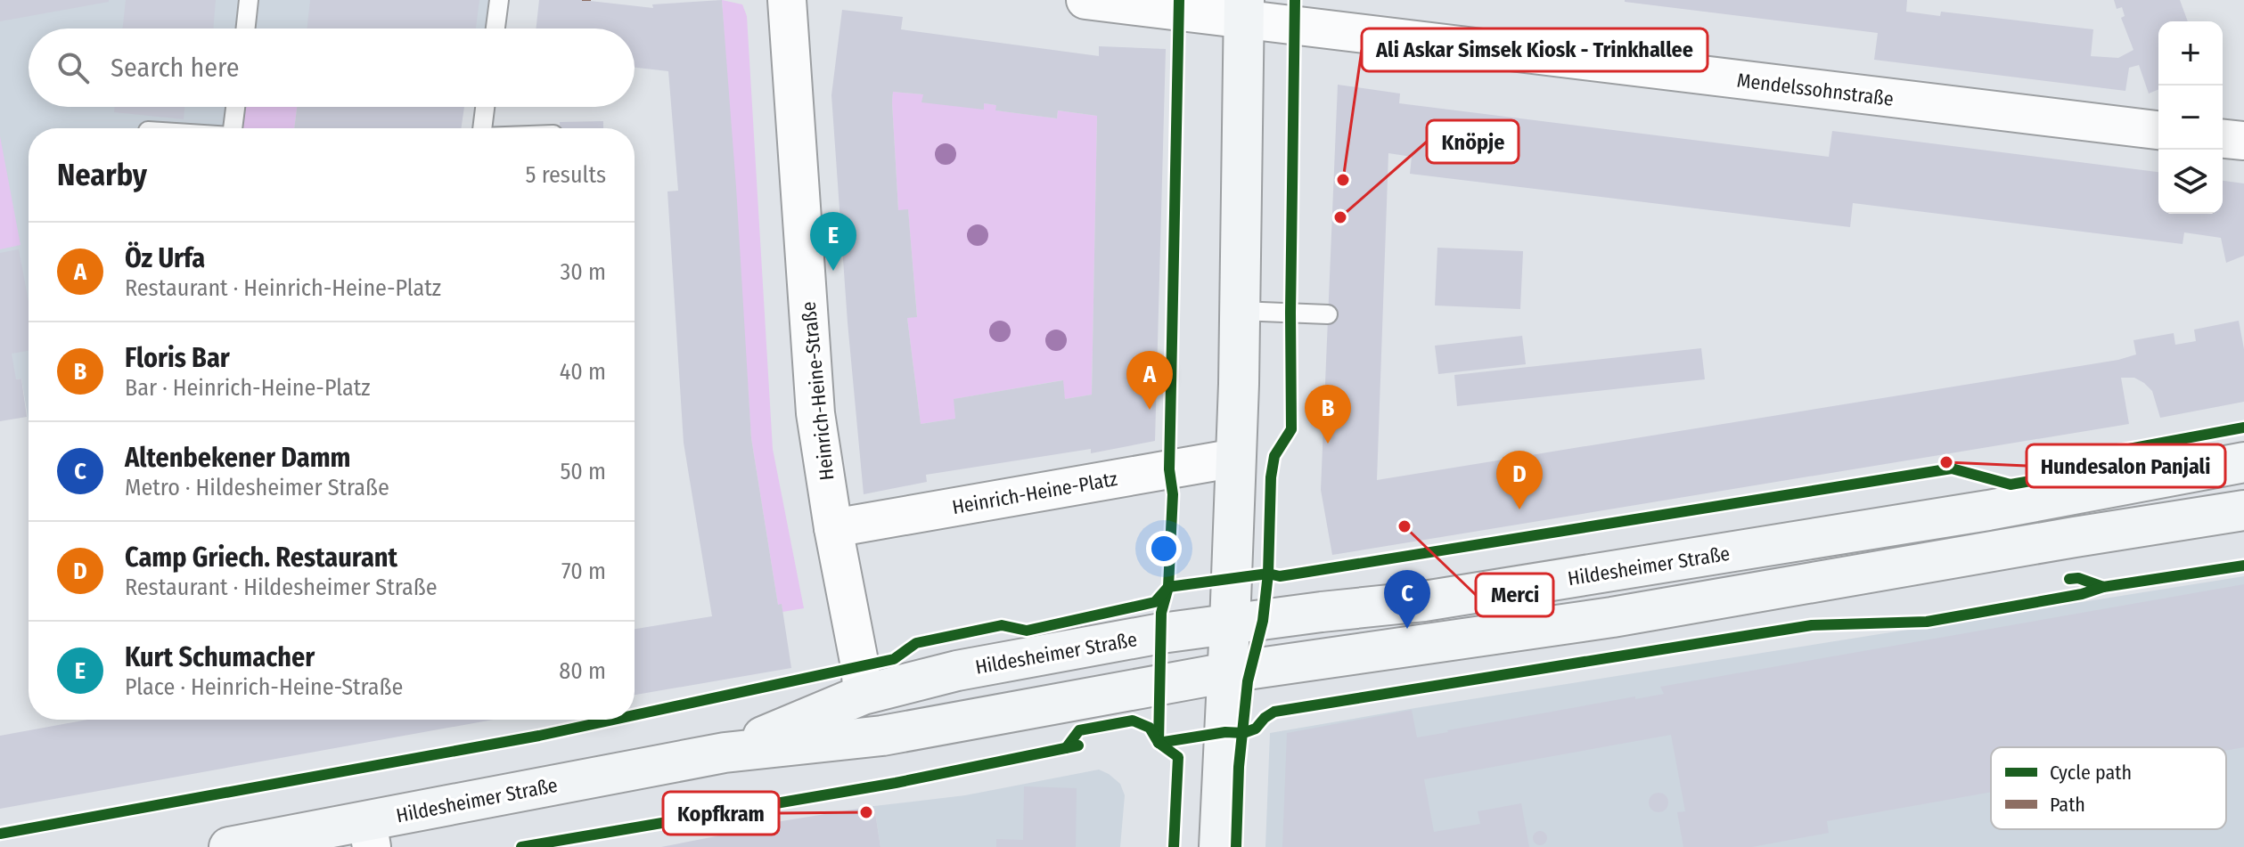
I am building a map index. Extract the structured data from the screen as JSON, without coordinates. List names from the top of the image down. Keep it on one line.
{"streets":{"main road":["Hildesheimer Straße"],"street":["Mendelssohnstraße","Heinrich-Heine-Straße","Heinrich-Heine-Platz"]},"crossings":[["Heinrich-Heine-Straße","Heinrich-Heine-Platz"],["Heinrich-Heine-Straße","Hildesheimer Straße"]],"places":["Ali Askar Simsek Kiosk - Trinkhallee","Knöpje","Hundesalon Panjali","Merci","Kopfkram"],"legend":["Cycle path","Path"],"page":{"map_buttons":["+","−"],"search":"Search here","heading":["Nearby","5 results"],"pins":["E","A","B","D","C"],"list":[{"mark":"A","name":"Öz Urfa","note":"Restaurant · Heinrich-Heine-Platz","value":"30 m"},{"mark":"B","name":"Floris Bar","note":"Bar · Heinrich-Heine-Platz","value":"40 m"},{"mark":"C","name":"Altenbekener Damm","note":"Metro · Hildesheimer Straße","value":"50 m"},{"mark":"D","name":"Camp Griech. Restaurant","note":"Restaurant · Hildesheimer Straße","value":"70 m"},{"mark":"E","name":"Kurt Schumacher","note":"Place · Heinrich-Heine-Straße","value":"80 m"}]}}
